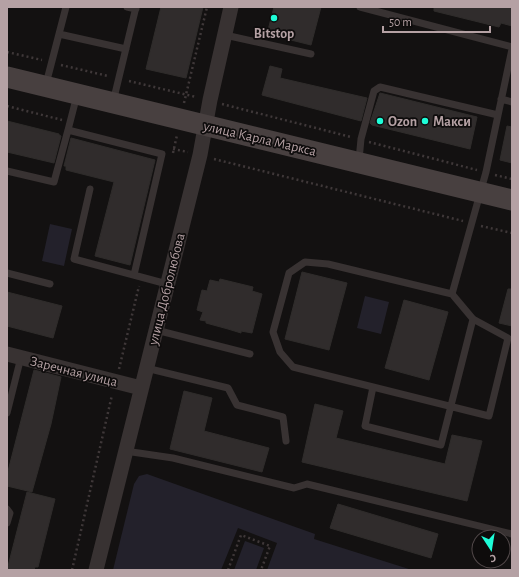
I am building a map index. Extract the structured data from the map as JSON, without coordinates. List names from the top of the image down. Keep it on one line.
{"streets":{"street":["улица Карла Маркса","улица Добролюбова","Заречная улица"]},"crossings":[["улица Карла Маркса","улица Добролюбова"],["улица Добролюбова","Заречная улица"]],"places":["Bitstop","Ozon","Макси"],"scale_bar":"50 m","north":"bottom"}
